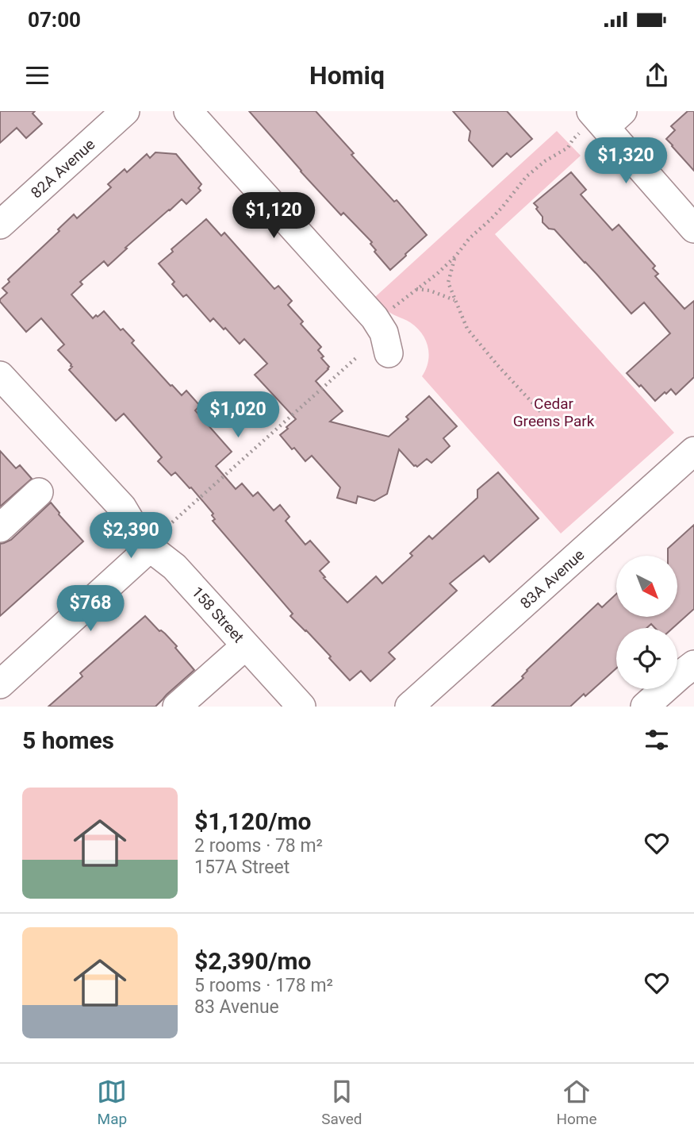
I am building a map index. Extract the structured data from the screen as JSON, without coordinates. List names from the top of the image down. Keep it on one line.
{"streets":{"street":["82A Avenue","83A Avenue","158 Street"]},"parks":["Cedar Greens Park"],"north":"bottom right","page":{"status":"07:00","header":"Homiq","price":["$1,320","$1,120","$1,020","$2,390","$768"],"heading":"5 homes","list":[{"name":"$1,120/mo","note":"2 rooms · 78 m² · 157A Street"},{"name":"$2,390/mo","note":"5 rooms · 178 m² · 83 Avenue"}],"tabs":["Map","Saved","Home"]}}
